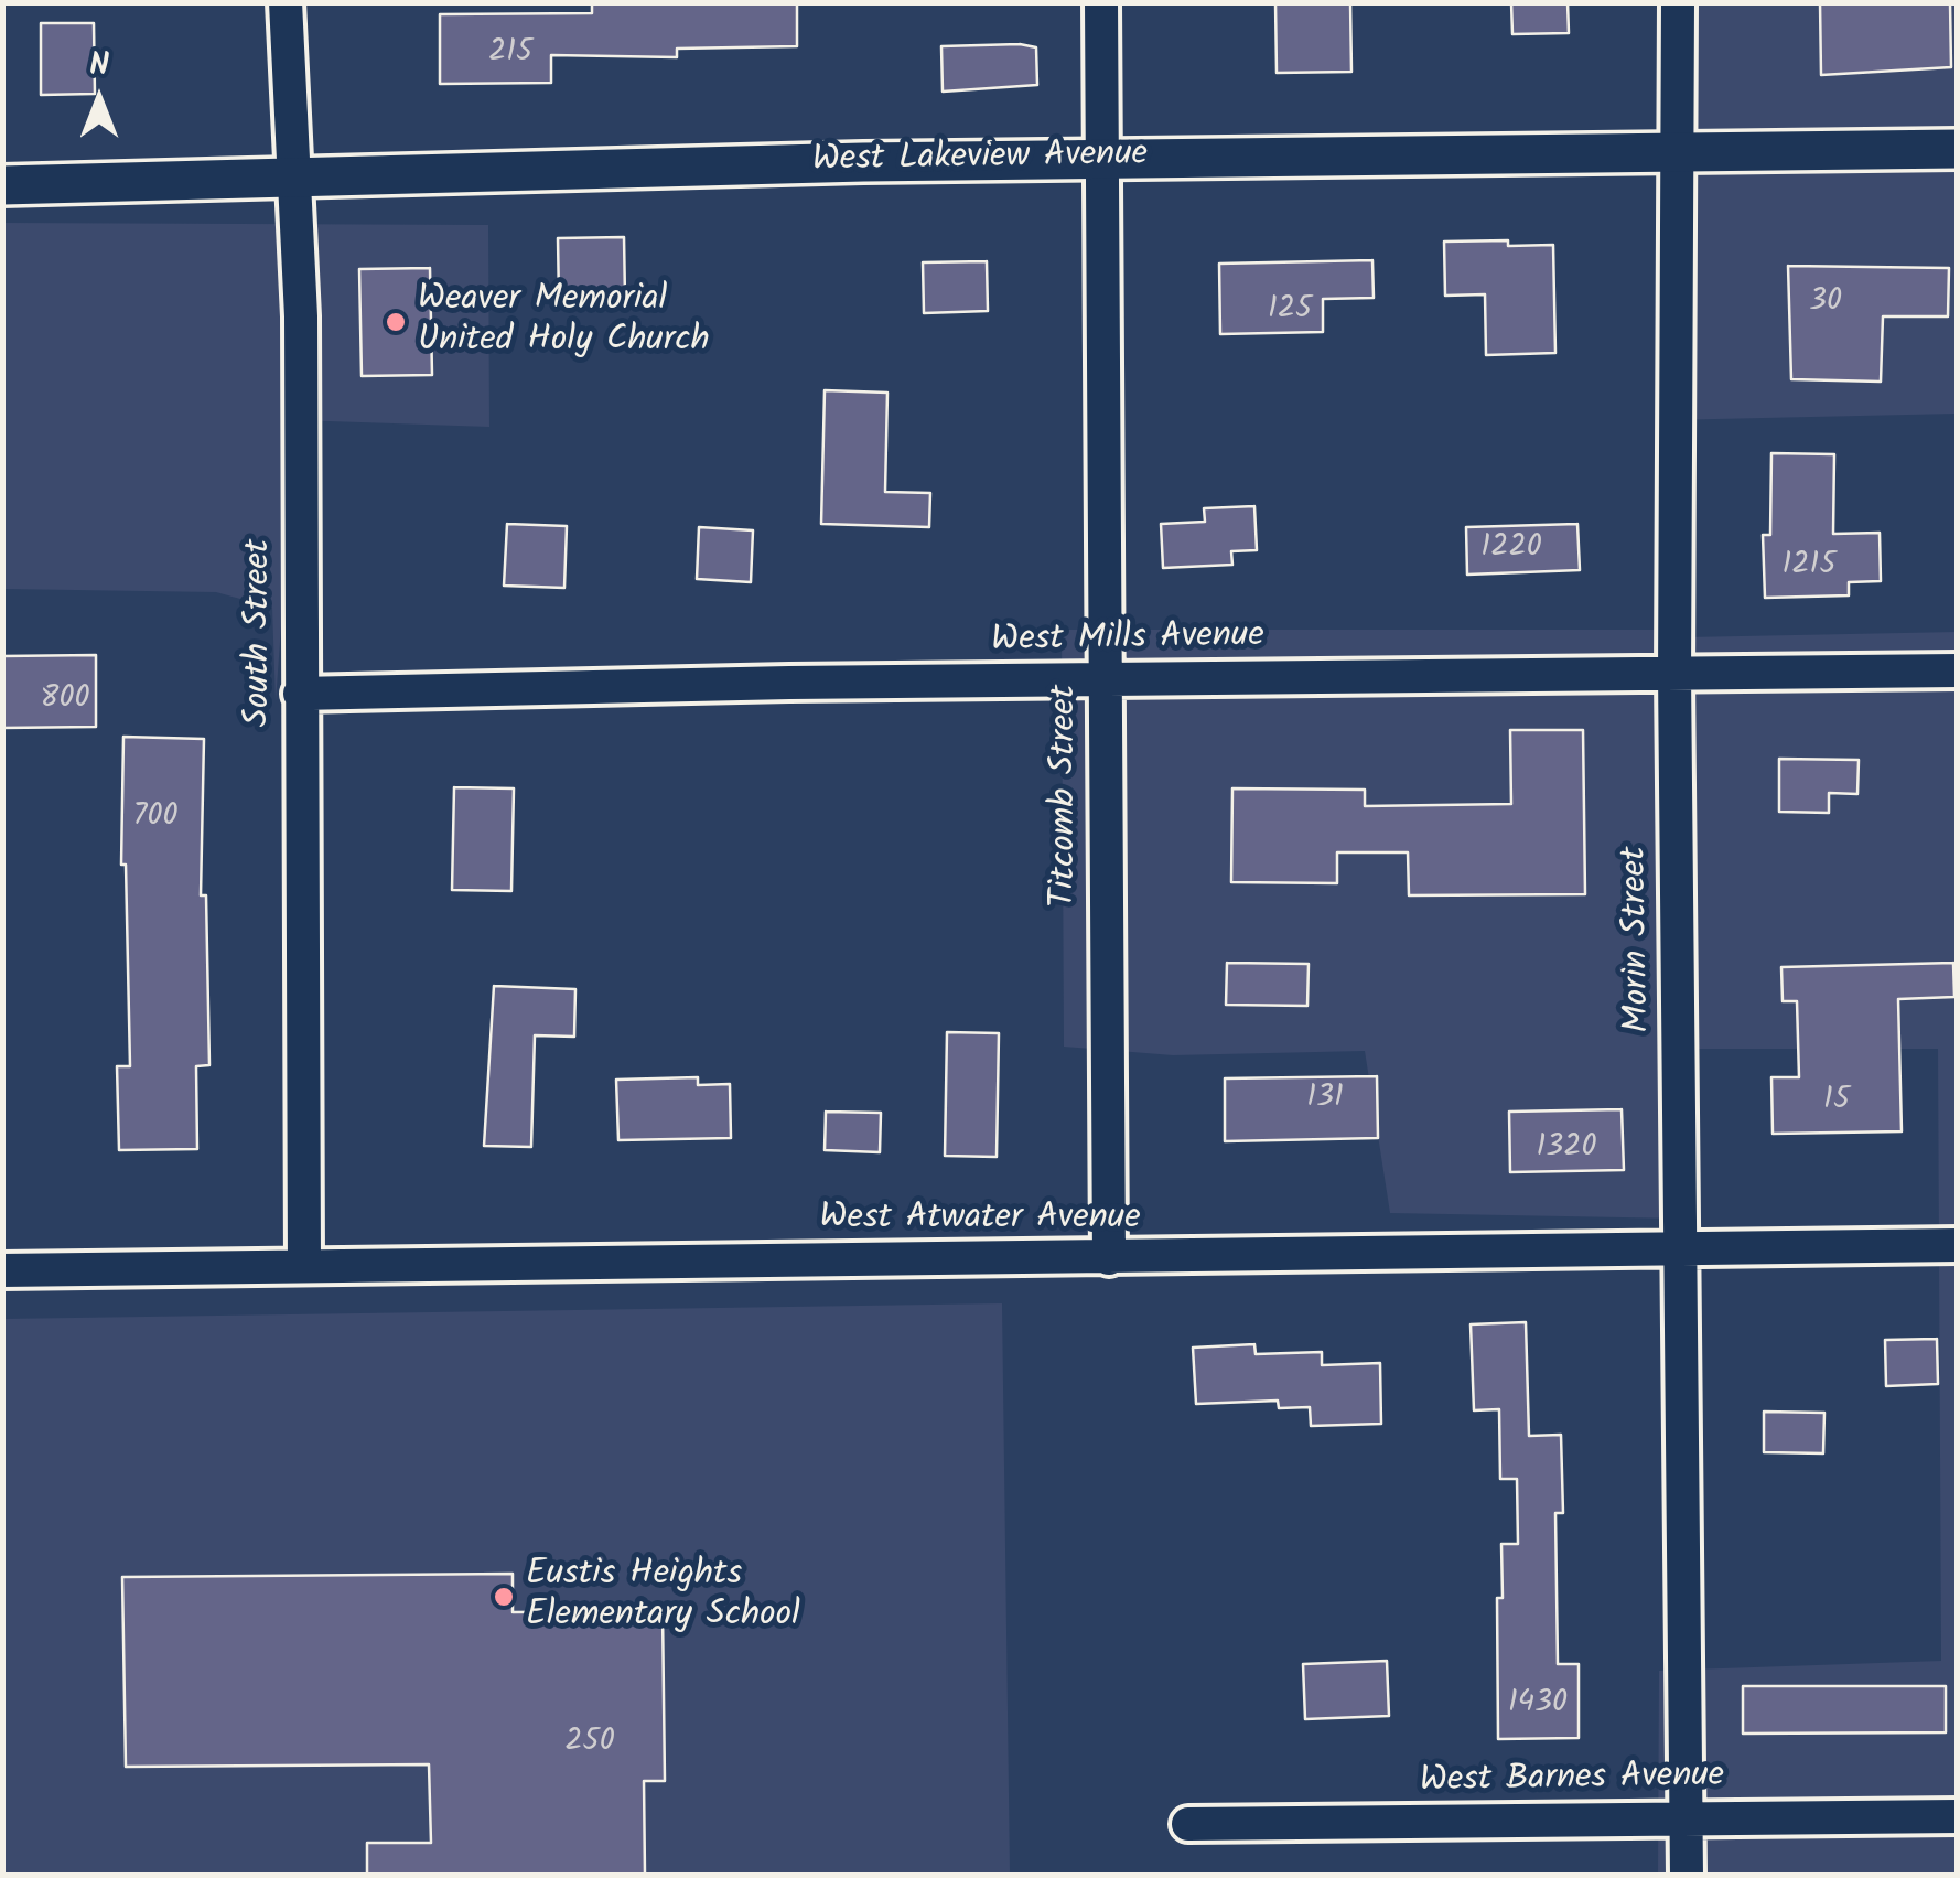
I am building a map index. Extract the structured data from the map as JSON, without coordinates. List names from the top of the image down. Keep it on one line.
{"streets":{"street":["West Lakeview Avenue","South Street","West Mills Avenue","Titcomb Street","Morin Street","West Atwater Avenue","West Barnes Avenue"]},"crossings":[["West Lakeview Avenue","South Street"],["West Lakeview Avenue","Titcomb Street"],["West Lakeview Avenue","Morin Street"],["South Street","West Mills Avenue"],["South Street","West Atwater Avenue"],["West Mills Avenue","Titcomb Street"],["West Mills Avenue","Morin Street"],["Titcomb Street","West Atwater Avenue"],["Morin Street","West Atwater Avenue"],["Morin Street","West Barnes Avenue"]],"places":["Weaver Memorial United Holy Church","Eustis Heights Elementary School"],"house_numbers":["215","30","125","1220","1215","800","700","131","15","1320","1430","250"],"north":"top"}
